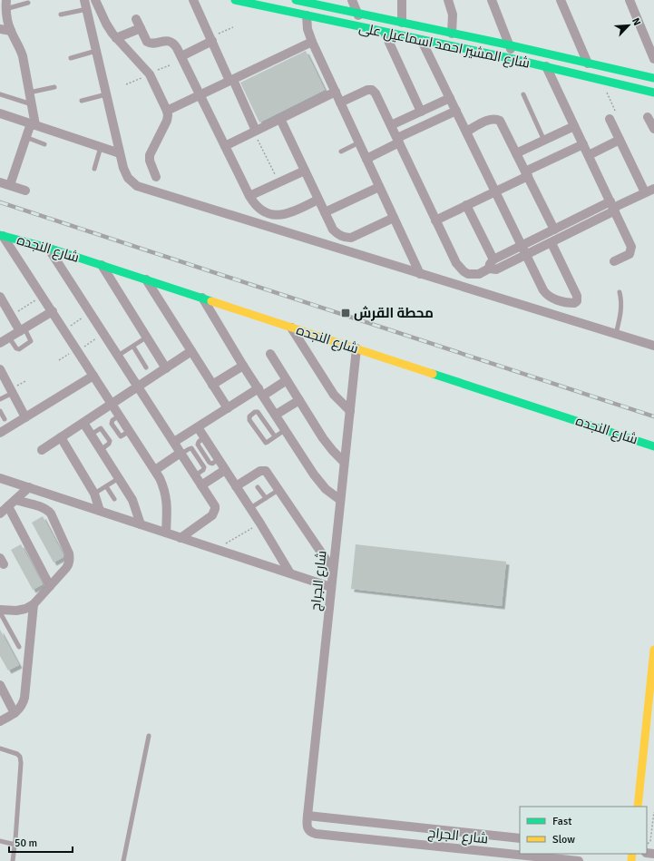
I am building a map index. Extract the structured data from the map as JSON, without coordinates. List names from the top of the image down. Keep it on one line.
{"streets":{"main road":["شارع المشير احمد اسماعيل على","شارع النجده"],"street":["شارع الجراج"]},"crossings":[["شارع النجده","شارع الجراج"]],"places":{"transit":["محطة القرش"]},"legend":["Fast","Slow"],"scale_bar":"50 m","north":"top right"}
